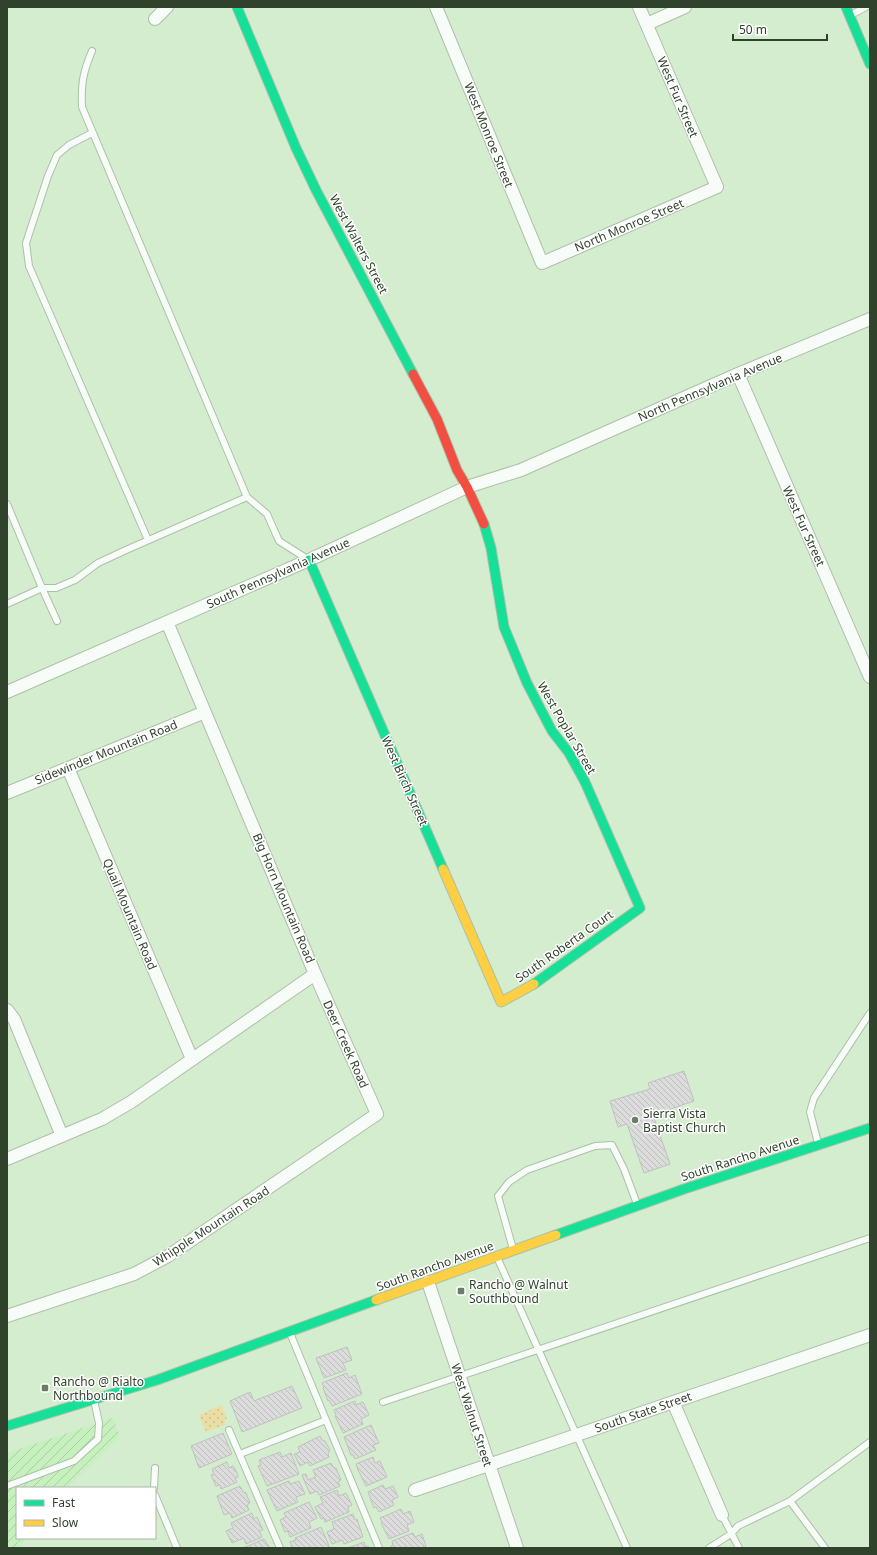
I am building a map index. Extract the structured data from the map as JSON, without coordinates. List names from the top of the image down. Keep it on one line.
{"streets":{"street":["West Fur Street","West Monroe Street","North Monroe Street","West Walters Street","North Pennsylvania Avenue","South Pennsylvania Avenue","West Poplar Street","Sidewinder Mountain Road","West Birch Street","Big Horn Mountain Road","Quail Mountain Road","South Roberta Court","Deer Creek Road","South Rancho Avenue","Whipple Mountain Road","South State Street","West Walnut Street"]},"crossings":[["West Fur Street","North Monroe Street"],["West Fur Street","North Pennsylvania Avenue"],["West Monroe Street","North Monroe Street"],["West Walters Street","South Pennsylvania Avenue"],["West Walters Street","West Poplar Street"],["North Pennsylvania Avenue","South Pennsylvania Avenue"],["South Pennsylvania Avenue","West Poplar Street"],["South Pennsylvania Avenue","West Birch Street"],["South Pennsylvania Avenue","Big Horn Mountain Road"],["West Poplar Street","South Roberta Court"],["Sidewinder Mountain Road","Big Horn Mountain Road"],["Sidewinder Mountain Road","Quail Mountain Road"],["West Birch Street","South Roberta Court"],["Big Horn Mountain Road","Quail Mountain Road"],["Big Horn Mountain Road","Deer Creek Road"],["Deer Creek Road","Whipple Mountain Road"],["South Rancho Avenue","West Walnut Street"],["South State Street","West Walnut Street"]],"places":{"other":["Sierra Vista Baptist Church"],"transit":["Rancho @ Walnut Southbound","Rancho @ Rialto Northbound"]},"legend":["Fast","Slow"],"scale_bar":"50 m"}
